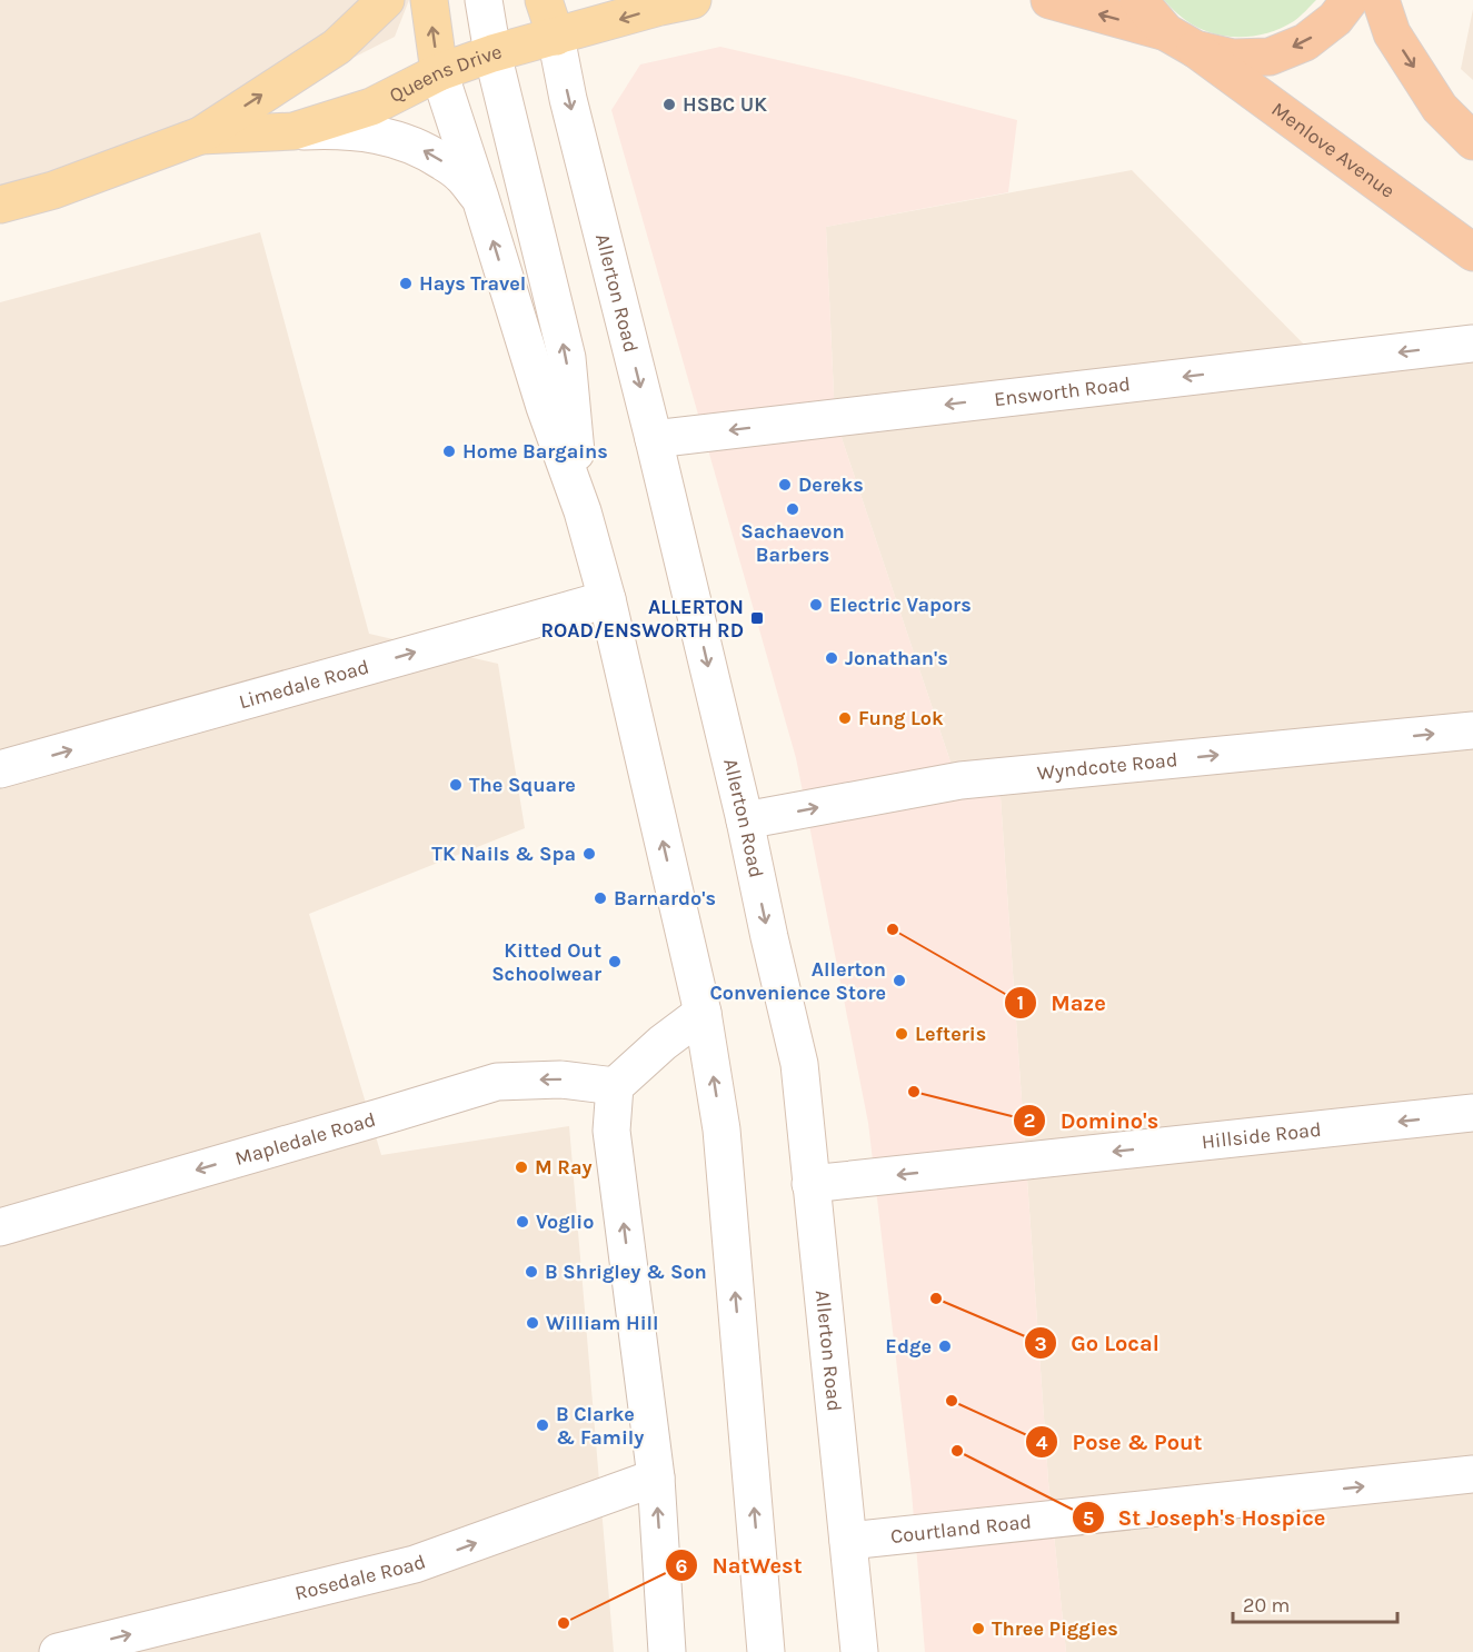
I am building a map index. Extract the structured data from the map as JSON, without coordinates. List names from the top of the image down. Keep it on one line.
{"streets":{"highway":["Menlove Avenue"],"main road":["Queens Drive","Allerton Road"],"street":["Ensworth Road","Limedale Road","Wyndcote Road","Hillside Road","Mapledale Road","Courtland Road","Rosedale Road"]},"crossings":[["Queens Drive","Allerton Road"],["Allerton Road","Ensworth Road"],["Allerton Road","Wyndcote Road"],["Allerton Road","Hillside Road"],["Allerton Road","Courtland Road"]],"one_way":["Allerton Road","Ensworth Road","Limedale Road","Wyndcote Road","Hillside Road","Mapledale Road","Courtland Road","Rosedale Road"],"places":{"other":["HSBC UK","Hays Travel","Home Bargains","Dereks","Sachaevon Barbers","Electric Vapors","Jonathan's","Fung Lok","The Square","TK Nails & Spa","Barnardo's","Maze","Kitted Out Schoolwear","Allerton Convenience Store","Lefteris","Domino's","M Ray","Voglio","B Shrigley & Son","Go Local","William Hill","Edge","Pose & Pout","B Clarke & Family","St Joseph's Hospice","NatWest","Three Piggies"],"transit":["ALLERTON ROAD/ENSWORTH RD"]},"scale_bar":"20 m"}
